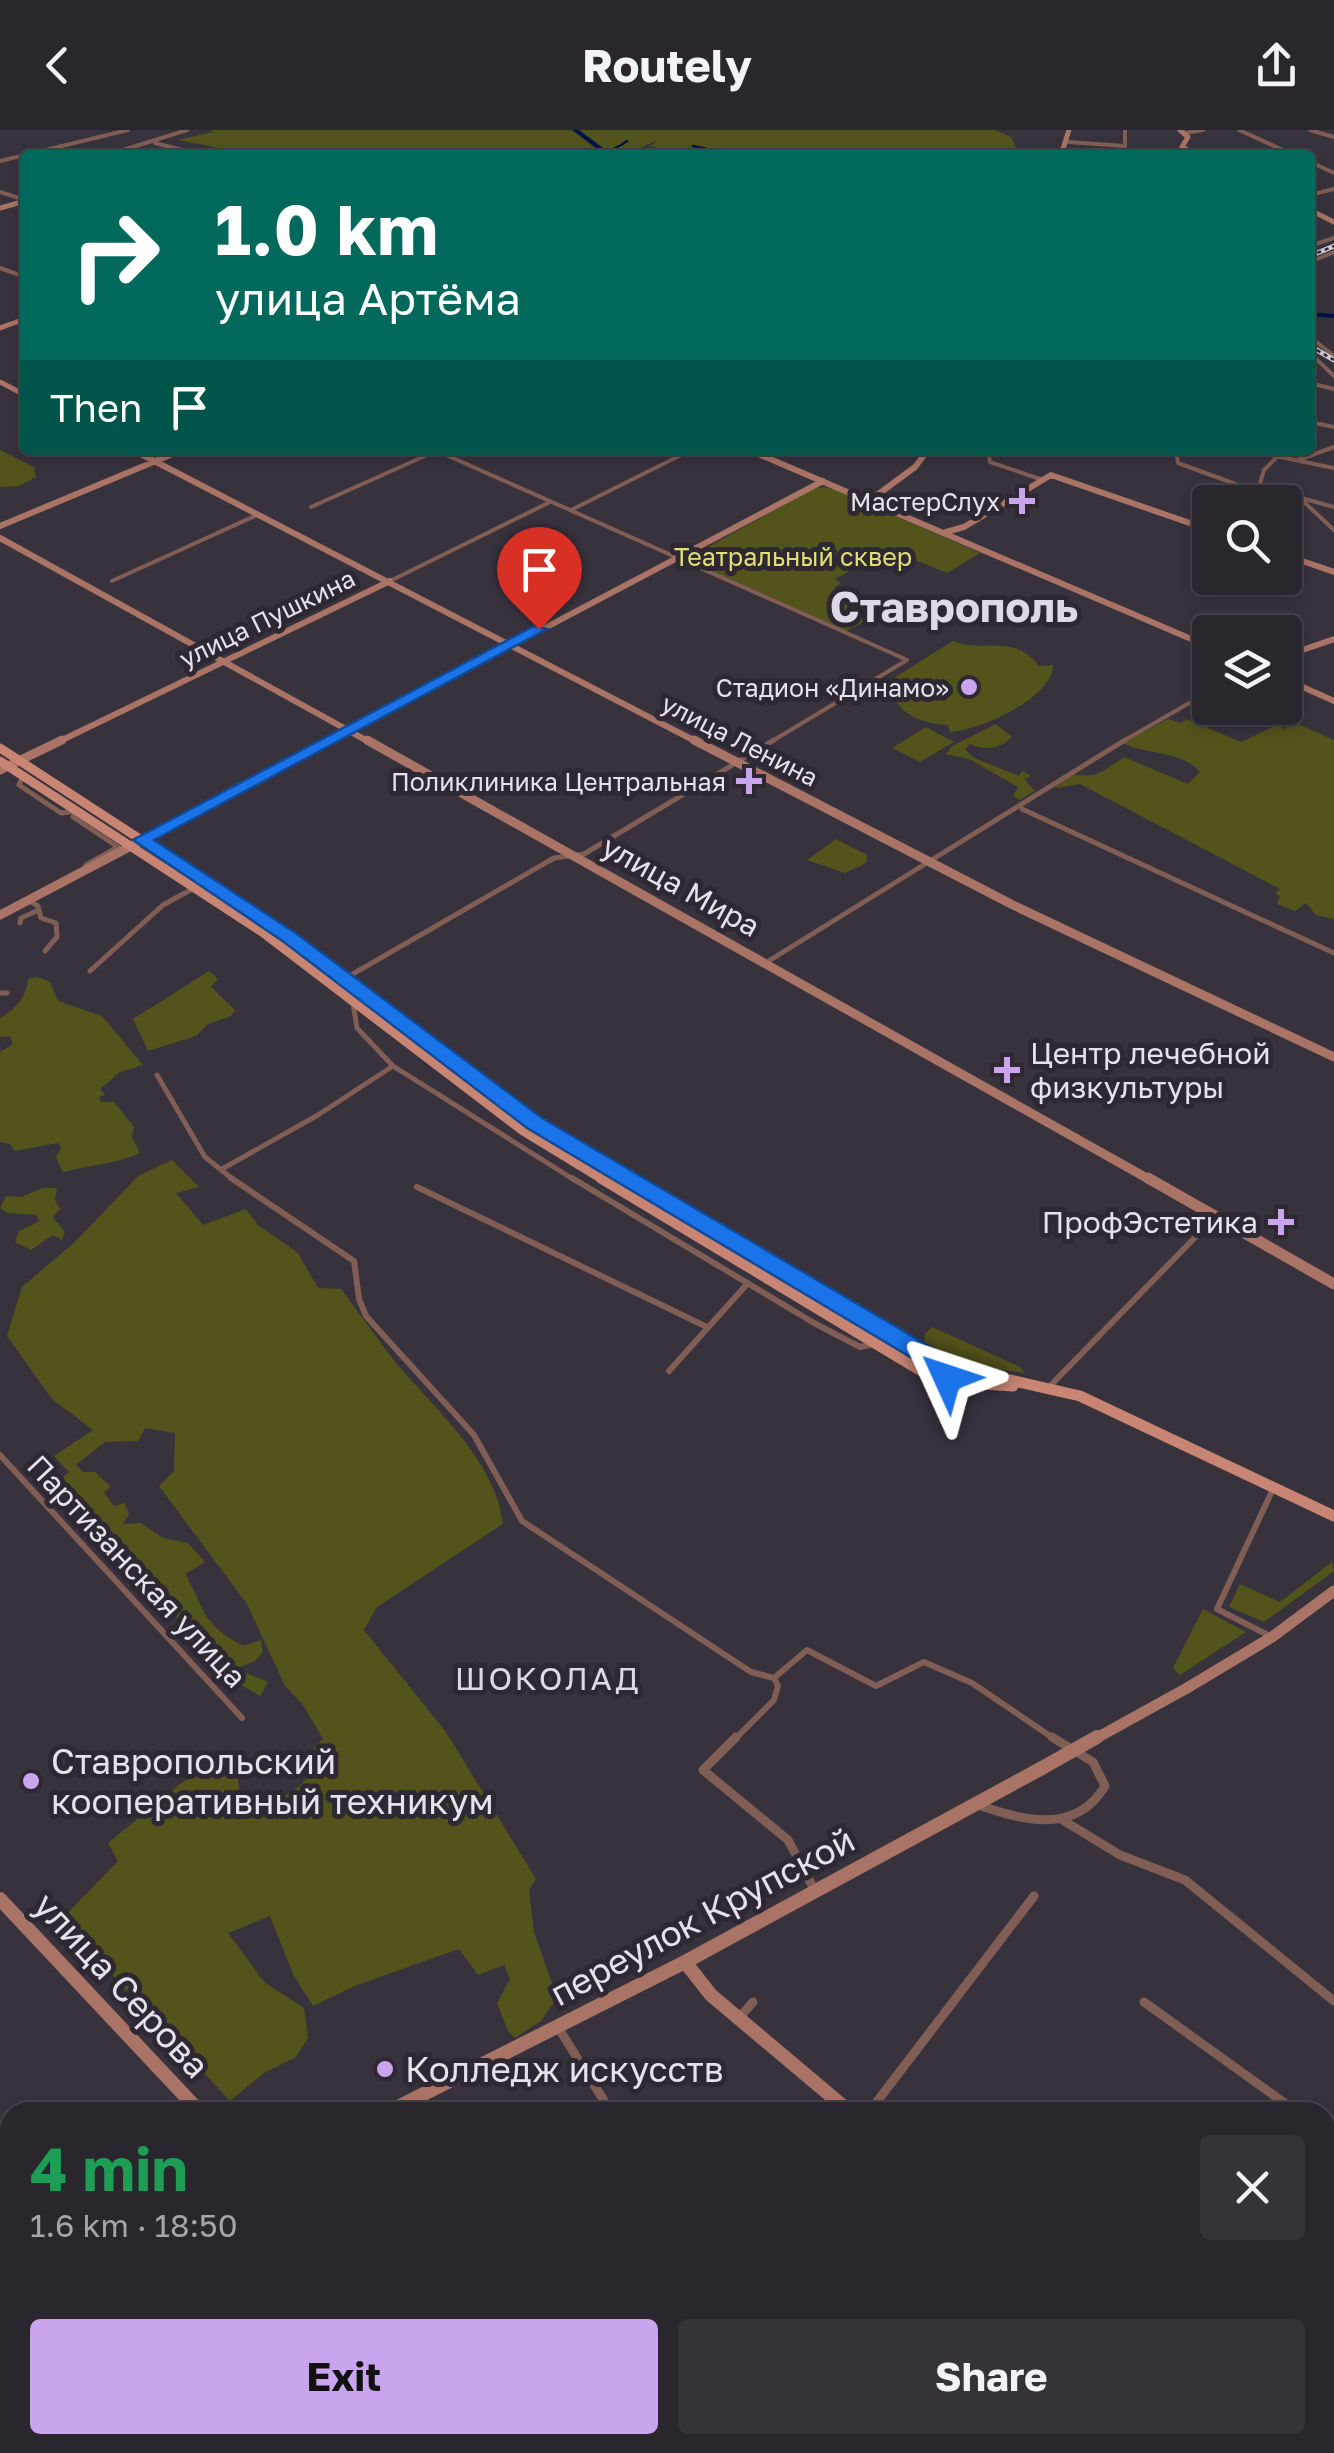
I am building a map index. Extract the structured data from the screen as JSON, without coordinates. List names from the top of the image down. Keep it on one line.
{"streets":{"main road":["улица Пушкина","улица Ленина","улица Мира","переулок Крупской","улица Серова"],"street":["Партизанская улица"]},"crossings":[["улица Пушкина","улица Ленина"],["улица Пушкина","улица Мира"]],"districts":["Ставрополь","ШОКОЛАД"],"parks":["Театральный сквер"],"places":{"health":["МастерСлух","Поликлиника Центральная","Центр лечебной физкультуры","ПрофЭстетика"],"other":["Стадион «Динамо»","Ставропольский кооперативный техникум","Колледж искусств"]},"page":{"header":"Routely","turn":["1.0 km","улица Артёма"],"then":"Then","heading":["4 min","1.6 km · 18:50"],"buttons":["Exit","Share"]}}
